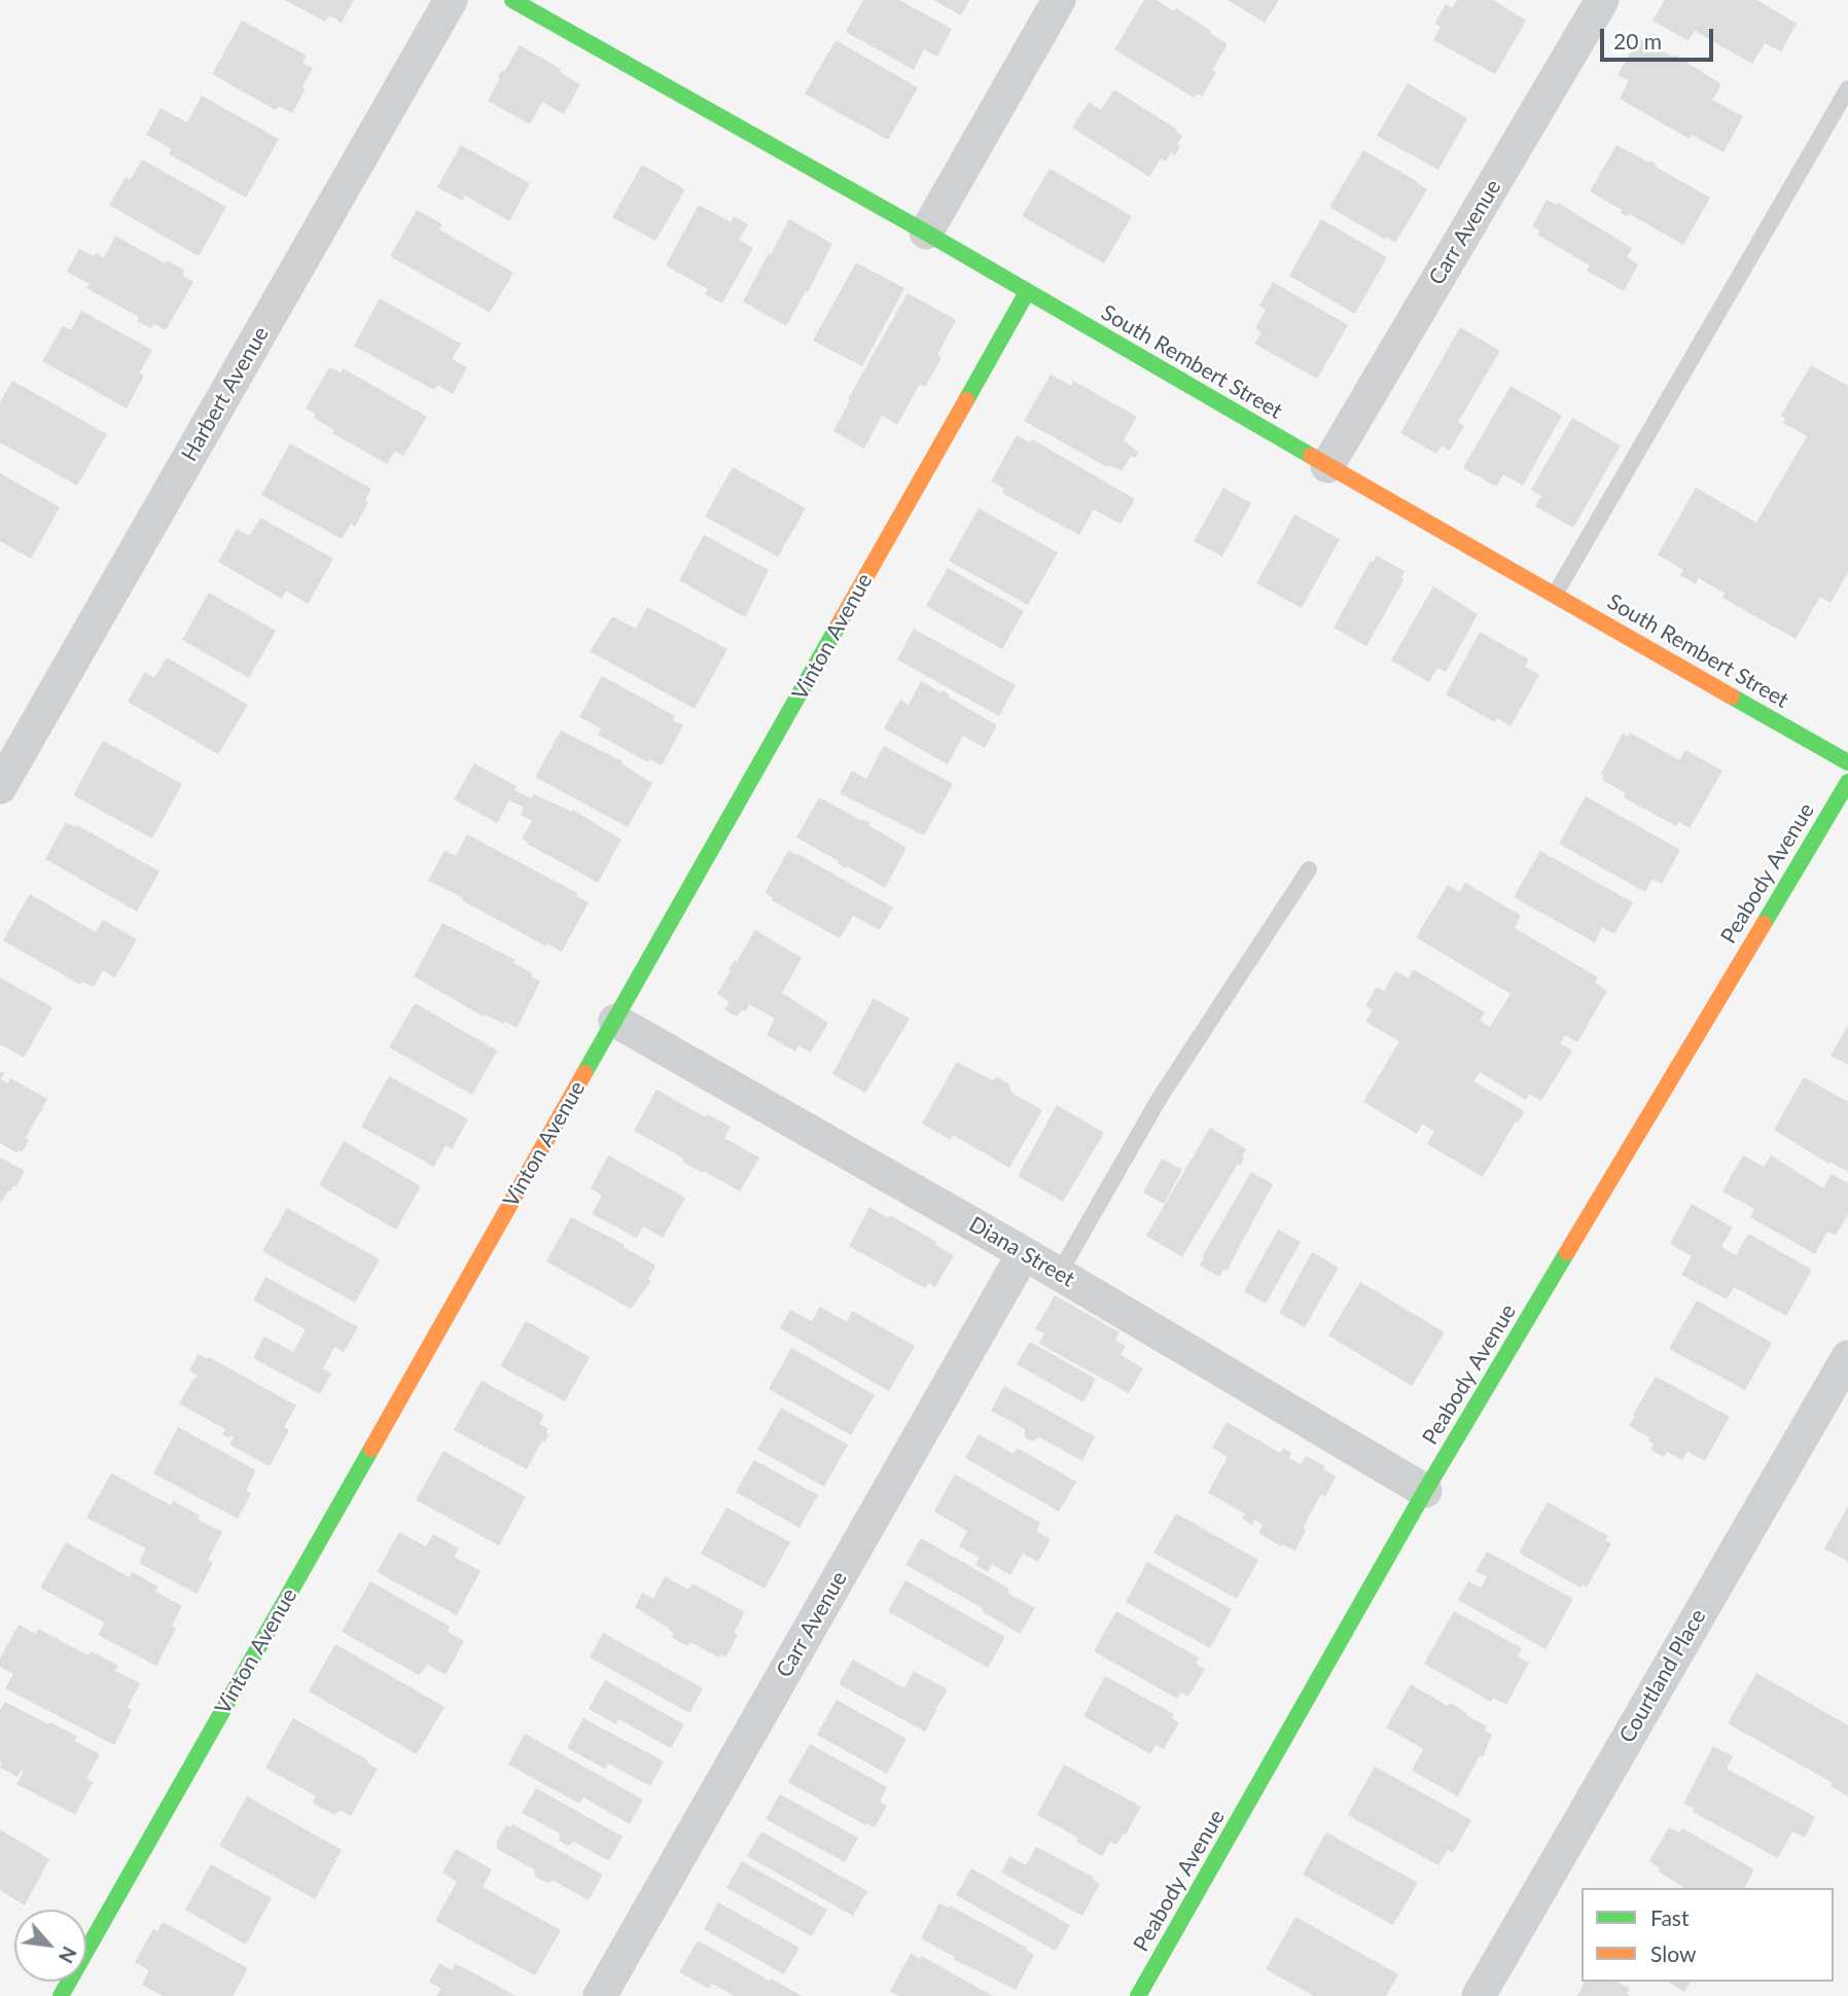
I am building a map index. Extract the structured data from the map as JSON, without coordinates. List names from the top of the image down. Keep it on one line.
{"streets":{"street":["Carr Avenue","South Rembert Street","Harbert Avenue","Vinton Avenue","Peabody Avenue","Diana Street","Courtland Place"]},"crossings":[["Carr Avenue","South Rembert Street"],["Carr Avenue","Diana Street"],["South Rembert Street","Vinton Avenue"],["Vinton Avenue","Diana Street"],["Peabody Avenue","Diana Street"]],"legend":["Fast","Slow"],"scale_bar":"20 m","north":"bottom right"}
